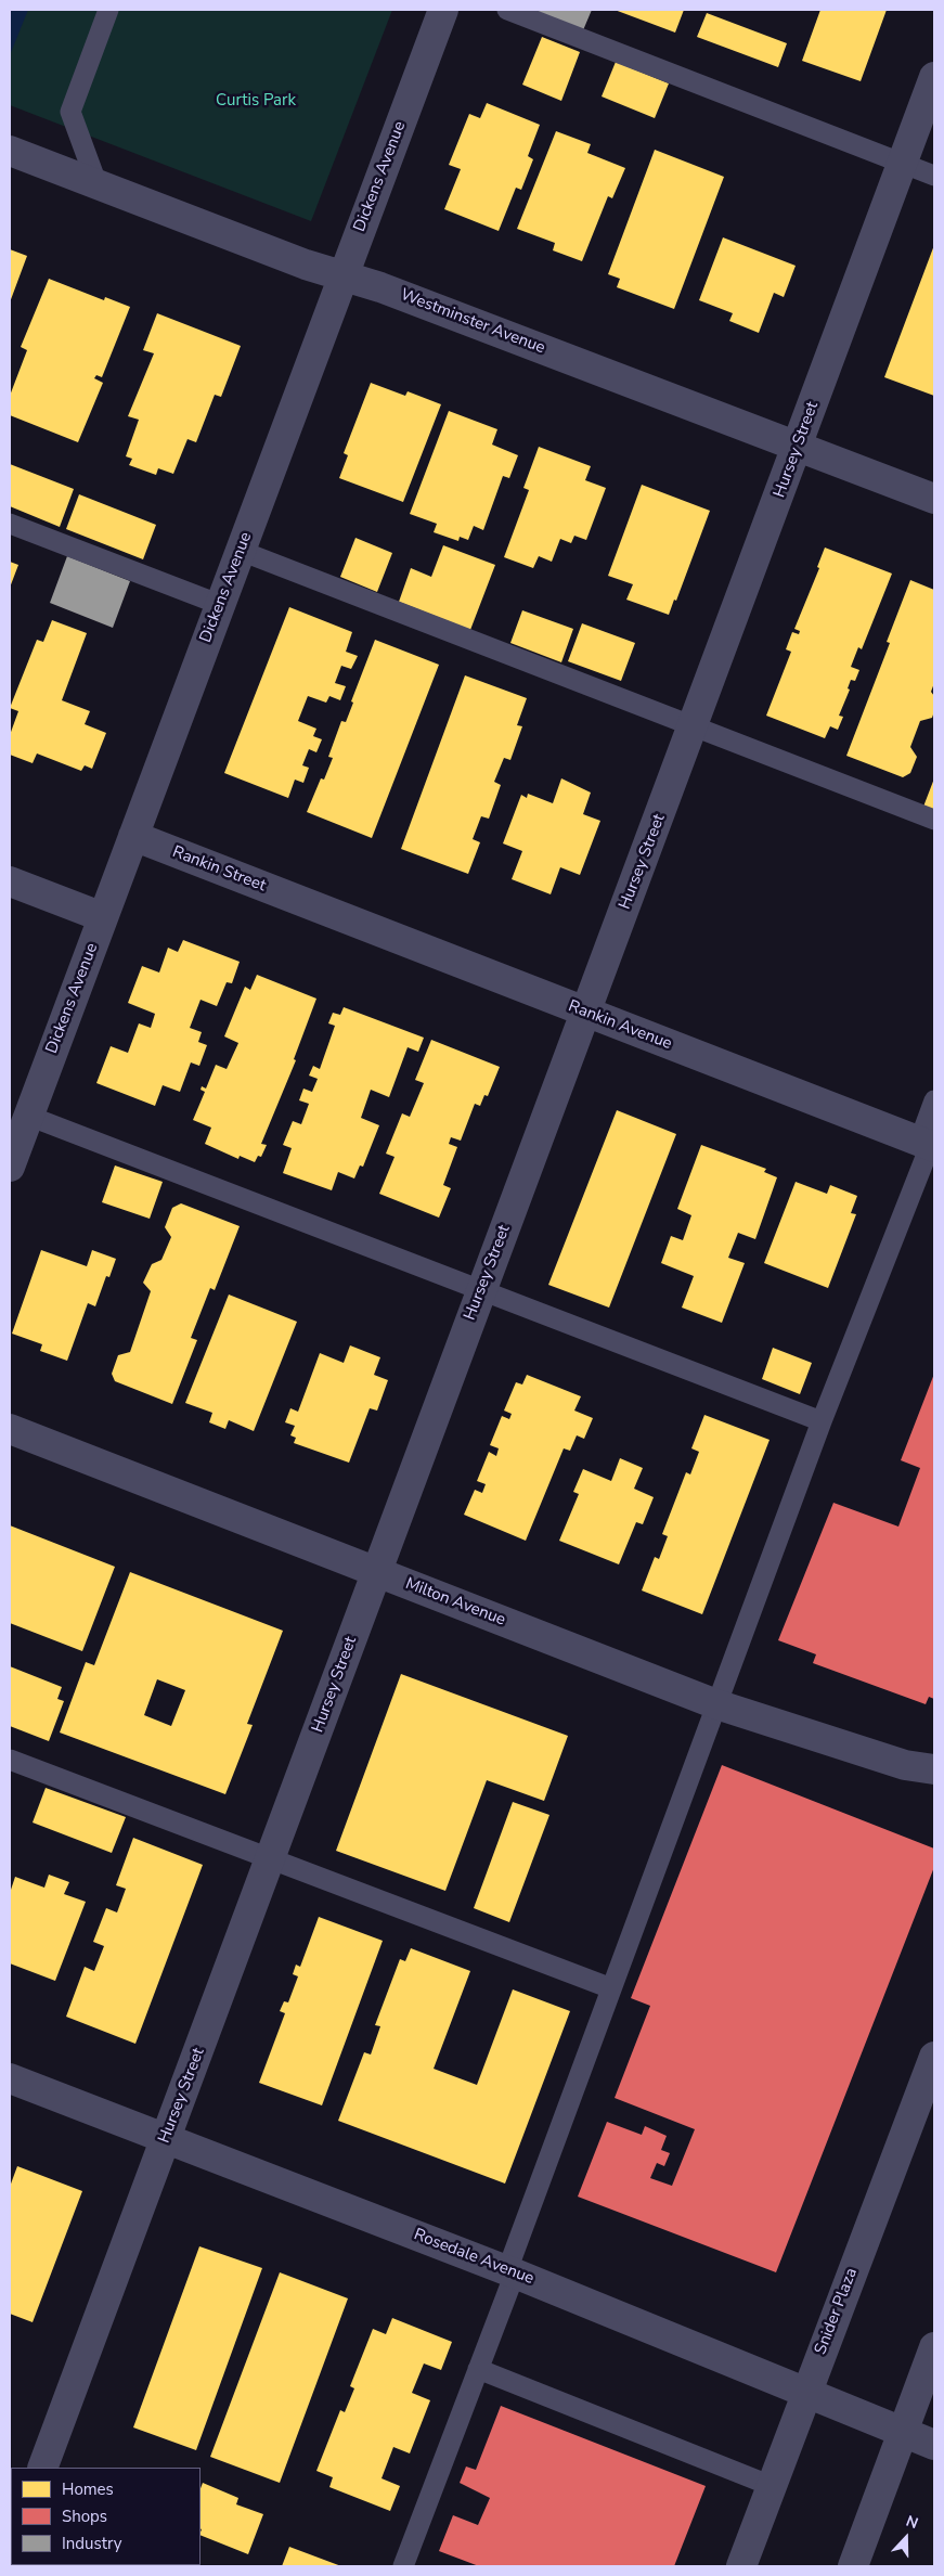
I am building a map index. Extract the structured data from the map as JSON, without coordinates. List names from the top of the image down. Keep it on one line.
{"streets":{"street":["Dickens Avenue","Westminster Avenue","Hursey Street","Rankin Street","Rankin Avenue","Milton Avenue","Rosedale Avenue","Snider Plaza"]},"crossings":[["Dickens Avenue","Westminster Avenue"],["Dickens Avenue","Rankin Street"],["Westminster Avenue","Hursey Street"],["Hursey Street","Rankin Avenue"],["Hursey Street","Milton Avenue"],["Hursey Street","Rosedale Avenue"],["Rankin Street","Rankin Avenue"],["Rosedale Avenue","Snider Plaza"]],"parks":["Curtis Park"],"legend":["Homes","Shops","Industry"],"north":"top"}
